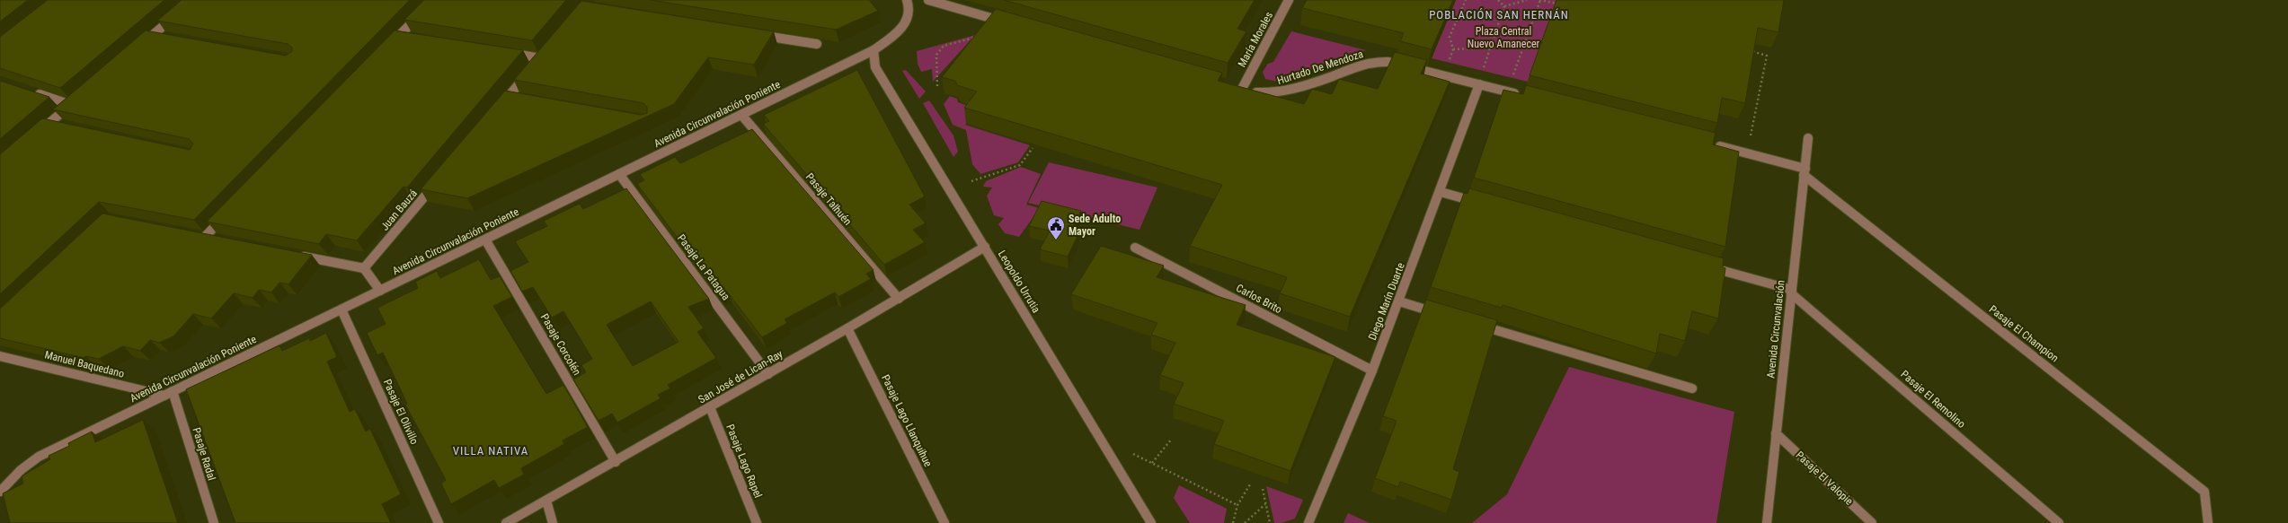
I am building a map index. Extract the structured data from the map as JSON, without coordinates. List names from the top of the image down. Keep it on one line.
{"streets":{"street":["María Morales","Hurtado De Mendoza","Avenida Circunvalación Poniente","Pasaje Talhuén","Juan Bauzá","Pasaje La Patagua","Leopoldo Urrutia","Carlos Brito","Diego Marín Duarte","Avenida Circunvalación","Pasaje El Champion","Pasaje Corcolén","Manuel Baquedano","San José de Lican-Ray","Pasaje El Remolino","Pasaje El Olivillo","Pasaje Lago Llanquihue","Pasaje Radal","Pasaje Lago Rapel","Pasaje El Valopie"]},"crossings":[["María Morales","Hurtado De Mendoza"],["Hurtado De Mendoza","Diego Marín Duarte"],["Avenida Circunvalación Poniente","Pasaje Talhuén"],["Avenida Circunvalación Poniente","Pasaje La Patagua"],["Avenida Circunvalación Poniente","Leopoldo Urrutia"],["Avenida Circunvalación Poniente","Pasaje Corcolén"],["Avenida Circunvalación Poniente","Manuel Baquedano"],["Avenida Circunvalación Poniente","Pasaje El Olivillo"],["Avenida Circunvalación Poniente","Pasaje Radal"],["Pasaje Talhuén","San José de Lican-Ray"],["Pasaje La Patagua","San José de Lican-Ray"],["Leopoldo Urrutia","San José de Lican-Ray"],["Carlos Brito","Diego Marín Duarte"],["Avenida Circunvalación","Pasaje El Champion"],["Avenida Circunvalación","Pasaje El Remolino"],["Avenida Circunvalación","Pasaje El Valopie"],["Pasaje Corcolén","San José de Lican-Ray"],["Manuel Baquedano","Pasaje Radal"],["San José de Lican-Ray","Pasaje Lago Llanquihue"],["San José de Lican-Ray","Pasaje Lago Rapel"]],"districts":["POBLACIÓN SAN HERNÁN","VILLA NATIVA"],"parks":["Plaza Central Nuevo Amanecer"],"places":{"public building":["Sede Adulto Mayor"]}}
